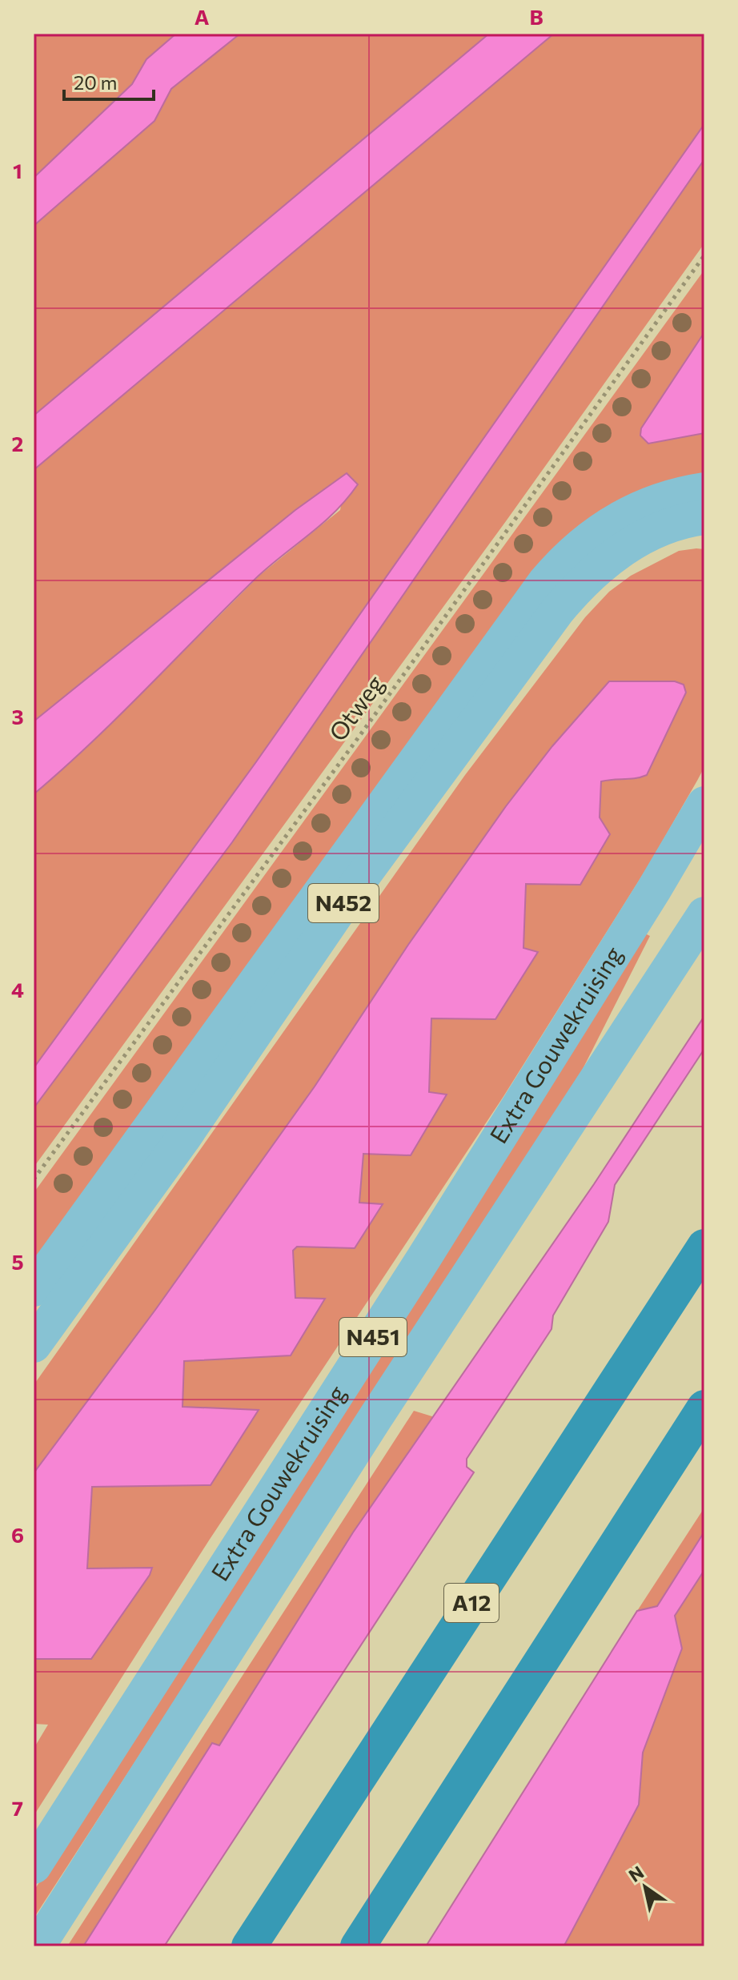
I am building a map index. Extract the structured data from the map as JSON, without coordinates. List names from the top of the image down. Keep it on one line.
{"streets":{"highway":["A12"],"main road":["N452","Extra Gouwekruising","N451"],"path":["Otweg"]},"scale_bar":"20 m","north":"top left","grid":{"columns":["A","B"],"rows":["1","2","3","4","5","6","7"]}}
